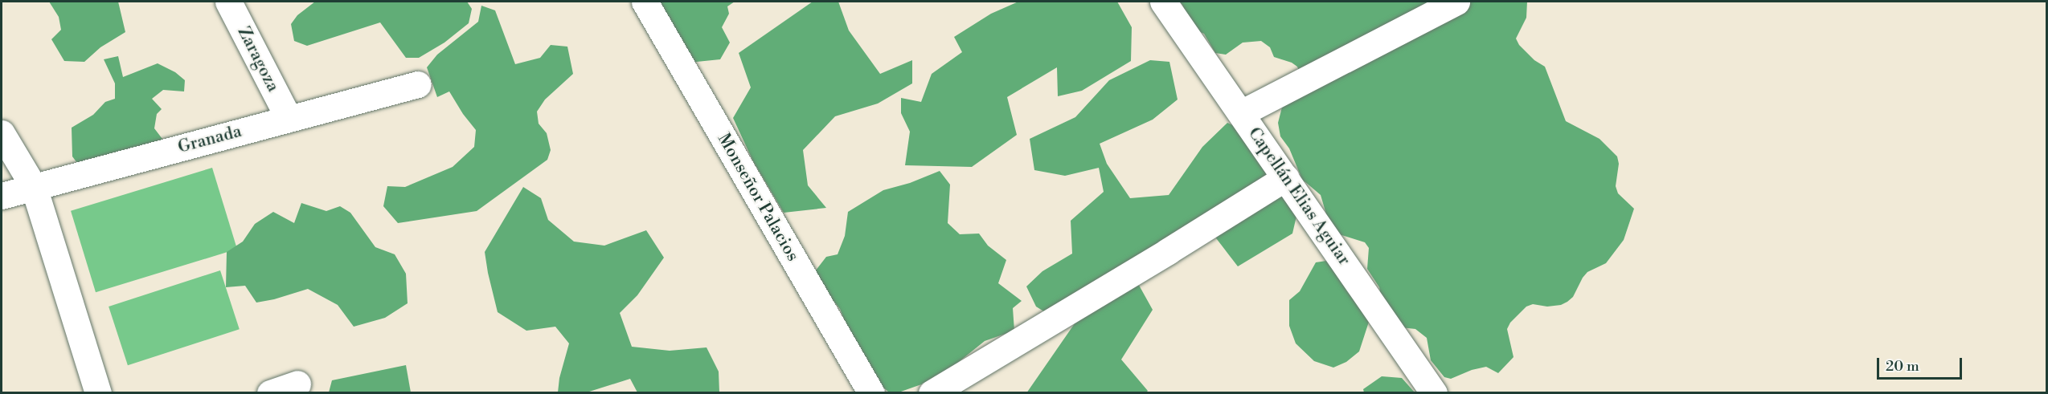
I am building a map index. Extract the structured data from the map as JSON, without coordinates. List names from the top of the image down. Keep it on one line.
{"streets":{"street":["Zaragoza","Granada","Capellán Elias Aguiar","Monseñor Palacios"]},"crossings":[["Zaragoza","Granada"]],"scale_bar":"20 m"}
